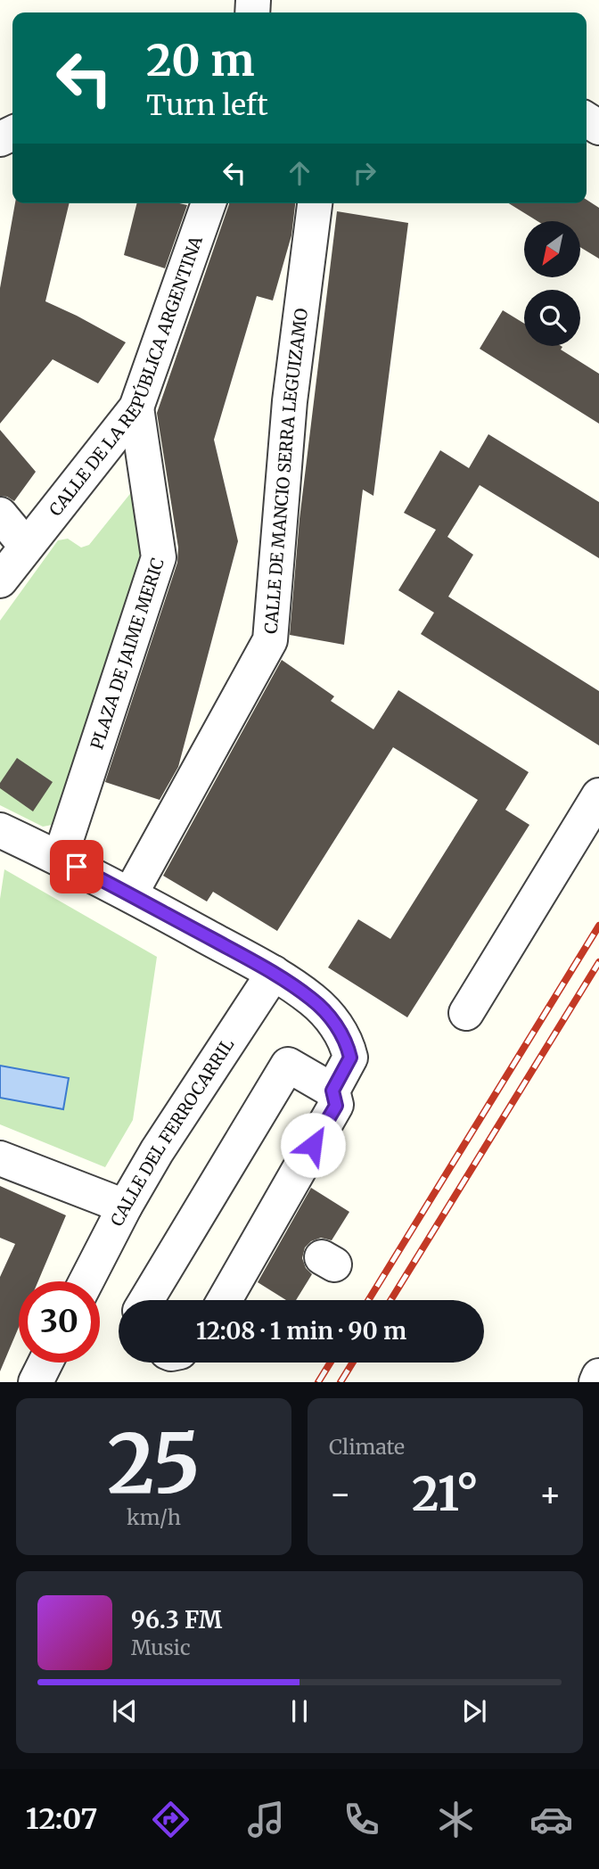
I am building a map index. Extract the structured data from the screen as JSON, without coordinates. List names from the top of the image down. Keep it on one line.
{"streets":{"street":["CALLE DE LA REPÚBLICA ARGENTINA","CALLE DE MANCIO SERRA LEGUIZAMO","PLAZA DE JAIME MERIC","CALLE DEL FERROCARRIL"]},"crossings":[["CALLE DE LA REPÚBLICA ARGENTINA","PLAZA DE JAIME MERIC"]],"north":"bottom left","page":{"turn":["20 m","Turn left"],"limit":"30","trip":"12:08 · 1 min · 90 m","tile":[["25","km/h"],"Climate"],"heat":["−","21°","+"],"song":["96.3 FM","Music"],"tabs":"12:07"}}
